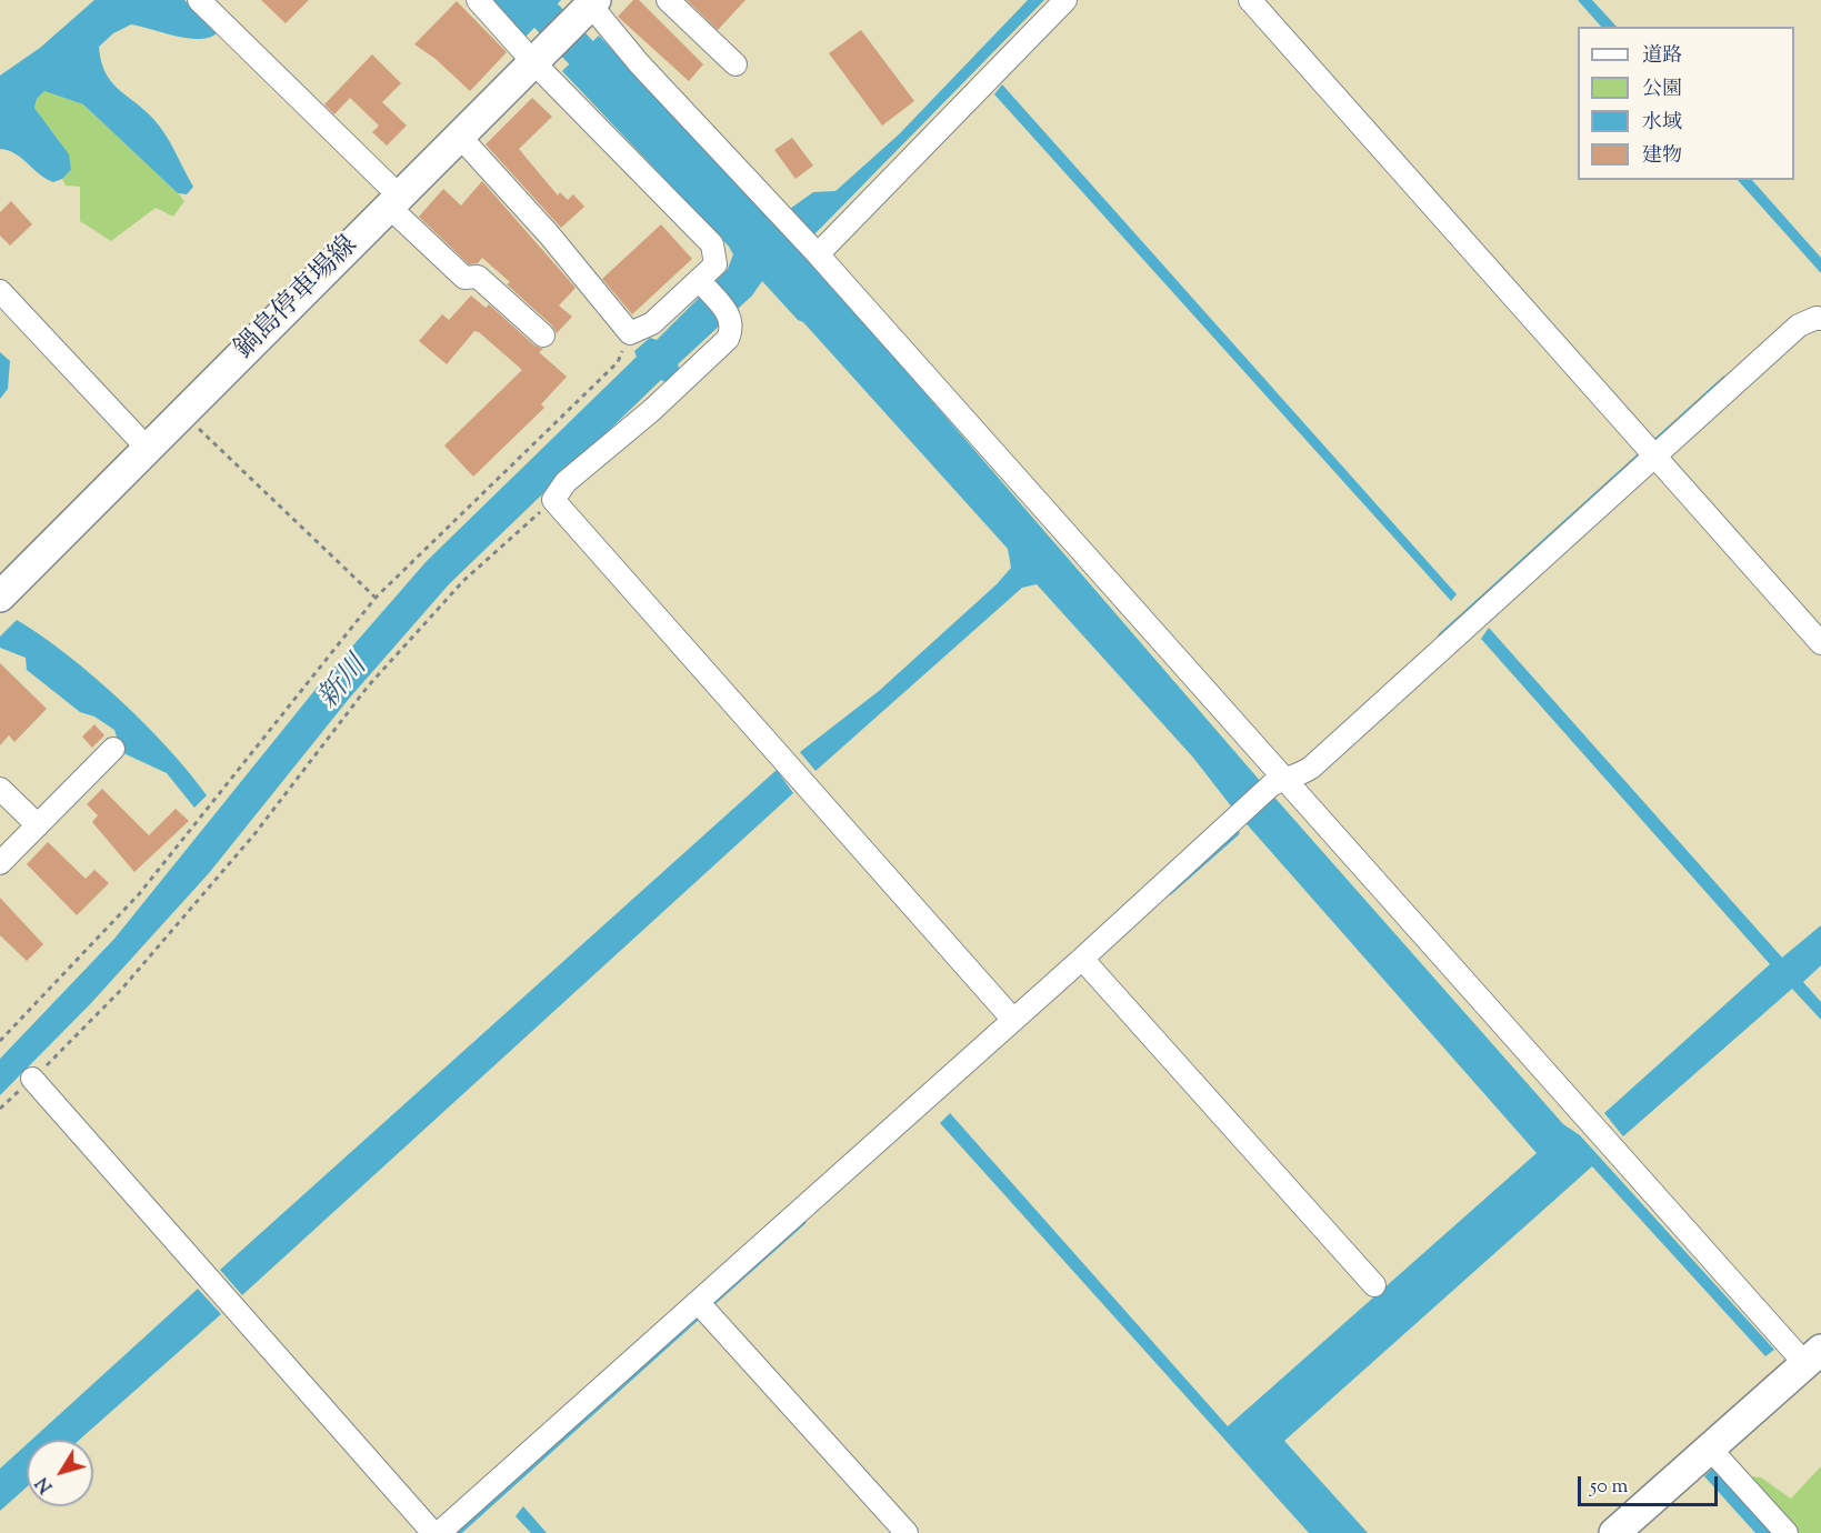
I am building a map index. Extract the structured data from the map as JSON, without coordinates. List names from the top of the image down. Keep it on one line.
{"streets":{"main road":["鍋島停車場線"]},"water":["新川"],"legend":["道路","公園","水域","建物"],"scale_bar":"50 m","north":"bottom left"}
